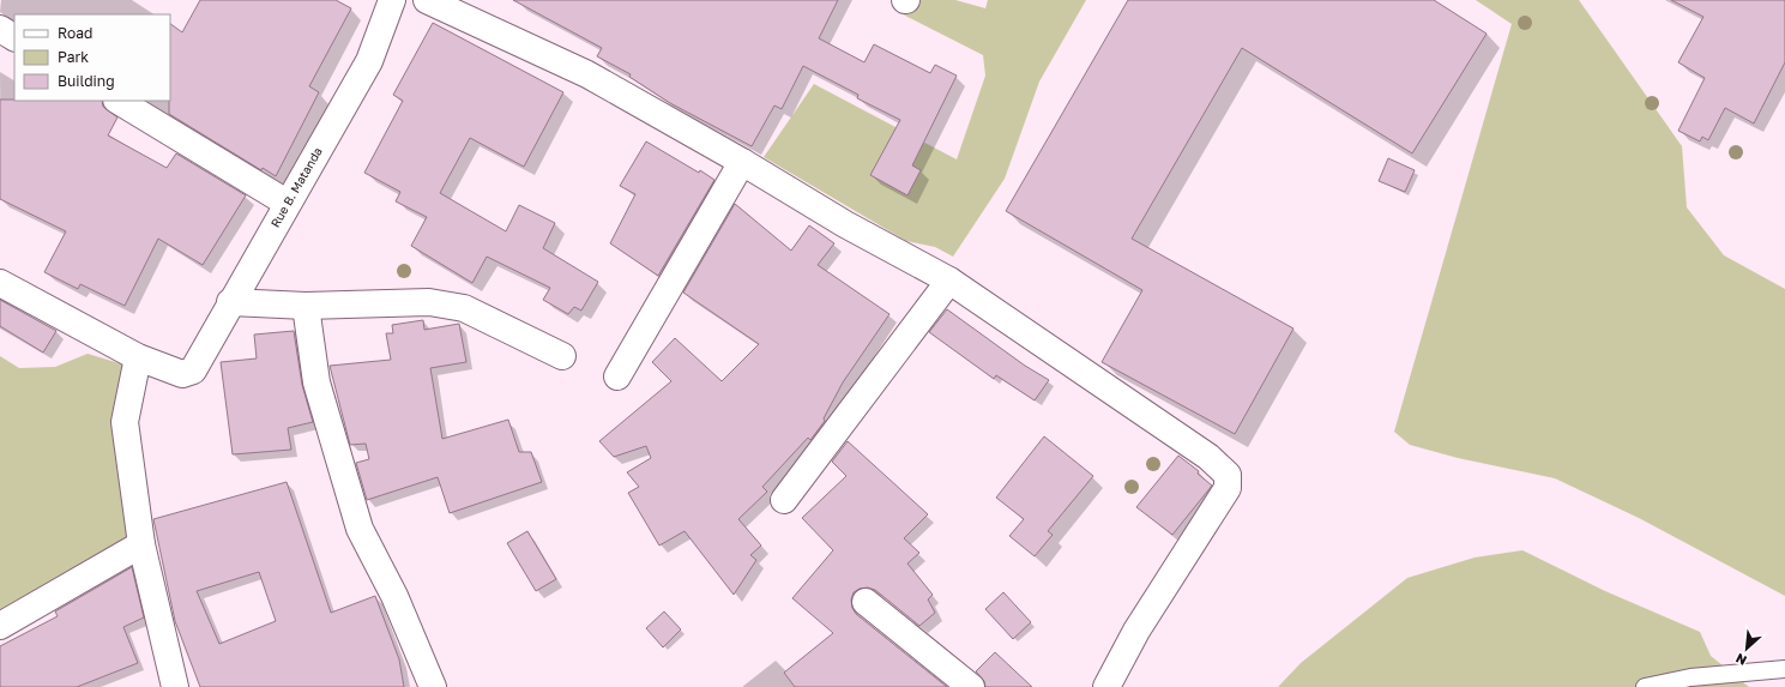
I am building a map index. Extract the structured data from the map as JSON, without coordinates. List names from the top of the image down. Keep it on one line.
{"streets":{"street":["Rue B. Matanda"]},"legend":["Road","Park","Building"],"north":"bottom left"}
